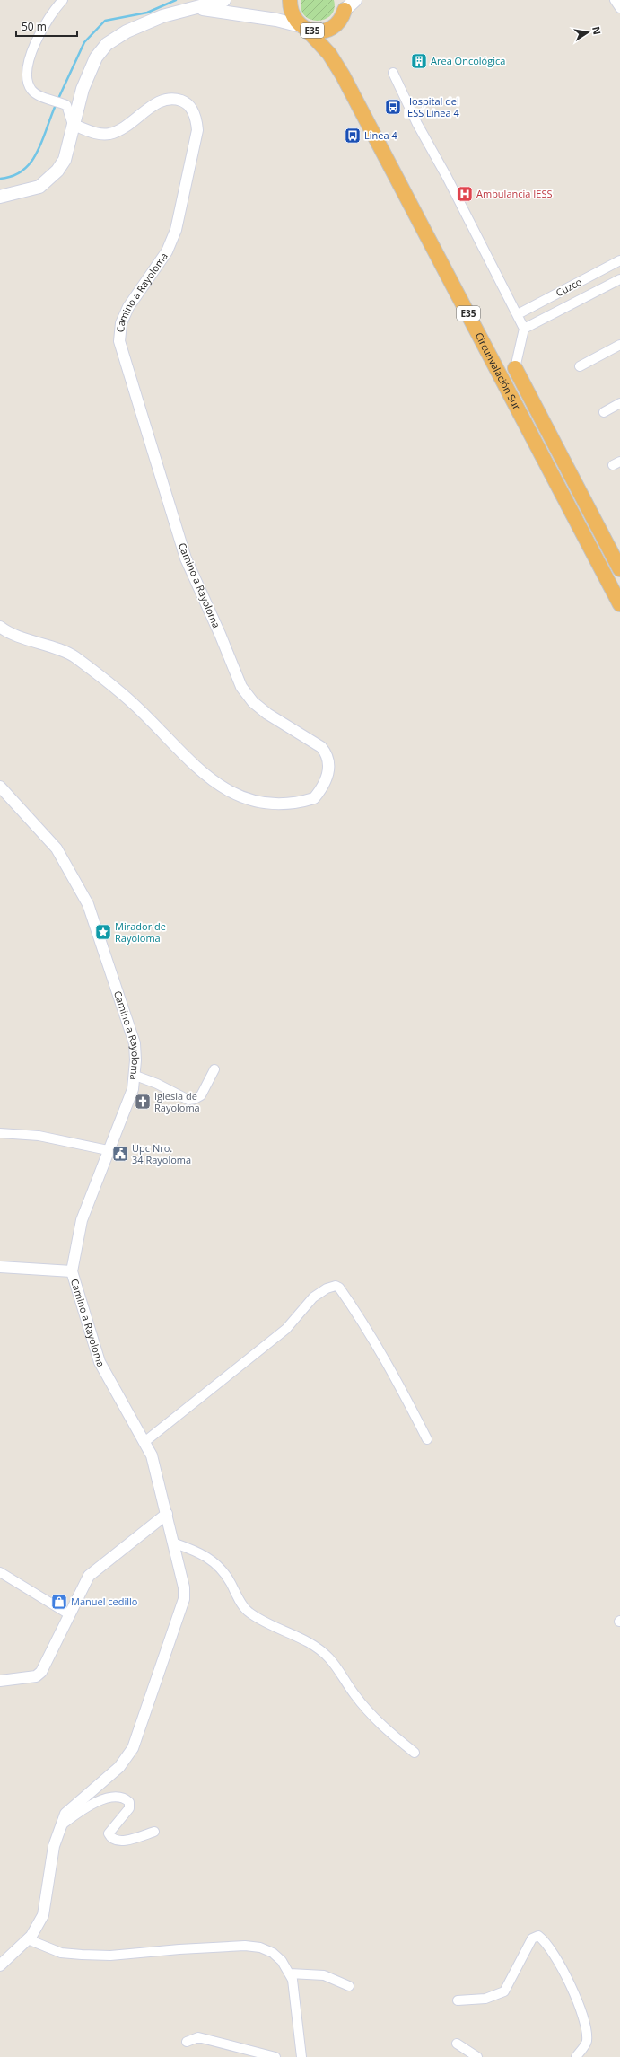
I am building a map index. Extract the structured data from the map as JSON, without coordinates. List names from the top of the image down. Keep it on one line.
{"streets":{"highway":["E35","Circunvalación Sur"],"street":["Cuzco","Camino a Rayoloma"]},"crossings":[["E35","Circunvalación Sur"]],"places":{"building":["Area Oncológica"],"bus stop":["Hospital del IESS Línea 4","Linea 4"],"hospital":["Ambulancia IESS"],"place":["Mirador de Rayoloma"],"church":["Iglesia de Rayoloma"],"public building":["Upc Nro. 34 Rayoloma"],"shop":["Manuel cedillo"]},"scale_bar":"50 m","north":"right"}
